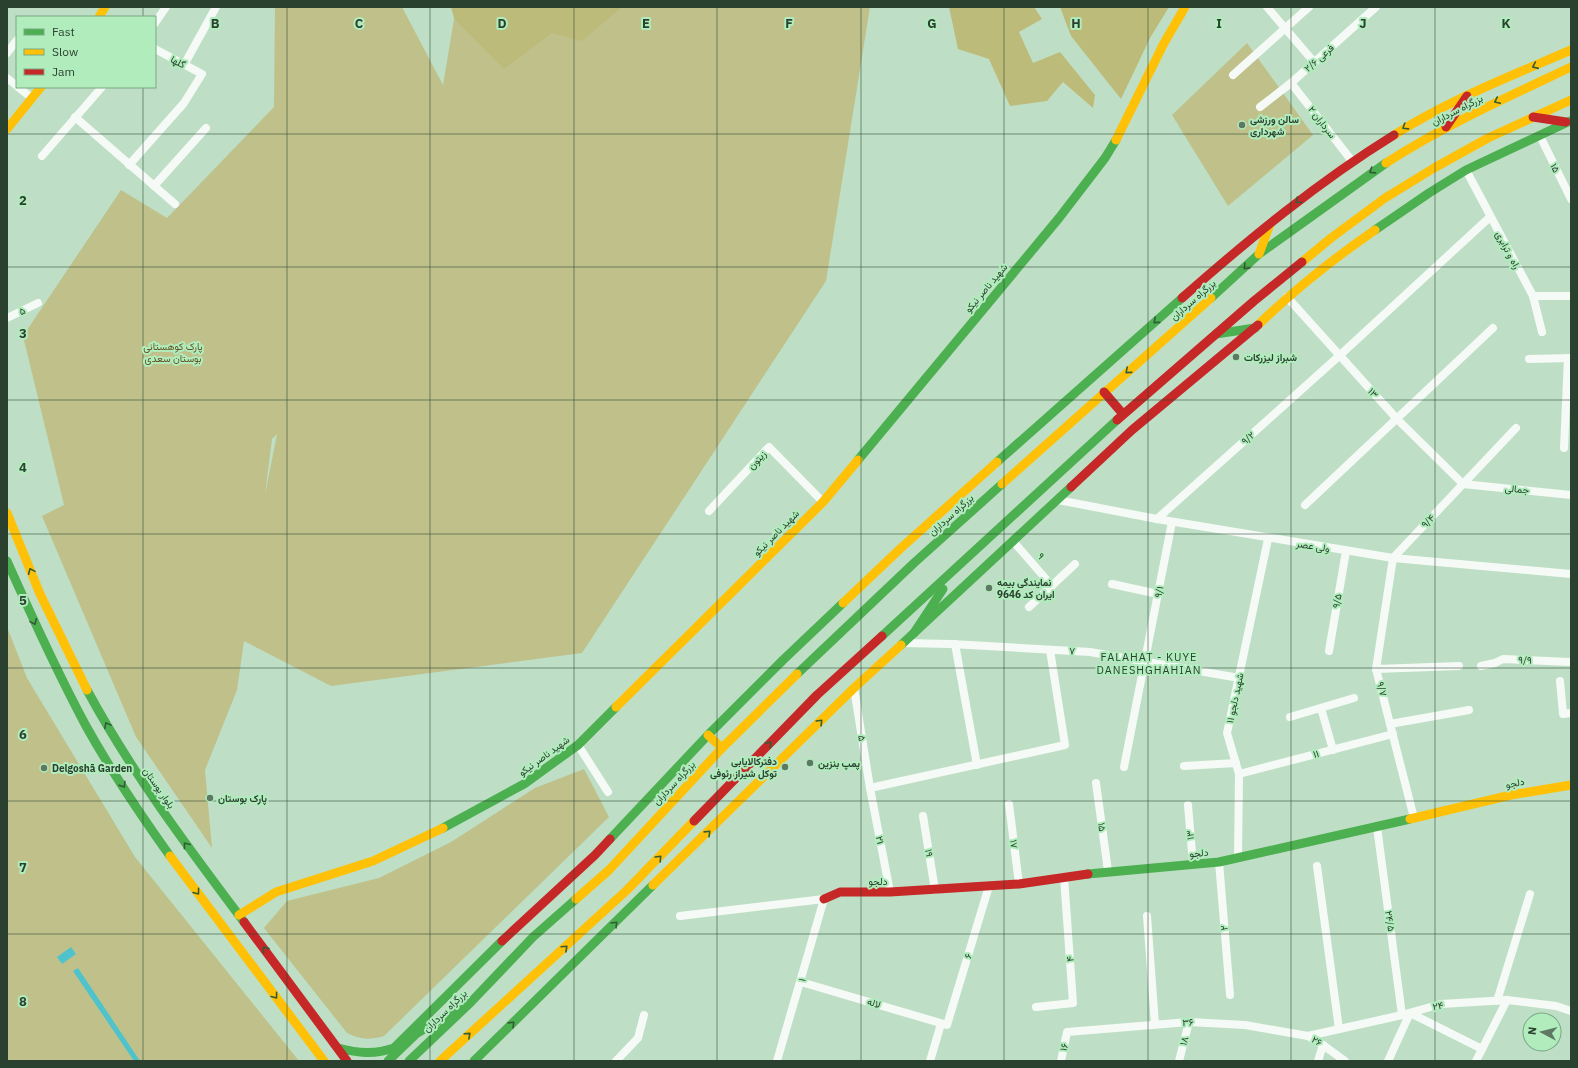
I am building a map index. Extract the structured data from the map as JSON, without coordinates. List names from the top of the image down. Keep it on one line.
{"streets":{"main road":["بزرگراه سرداران","شهید ناصر نیکو","دلجو","بلوار بوستان"],"street":["فرعی ۲/۶","گلها","سرداران ۲","۱۵","راه و ترابری","۵","۱۳","۹/۲","زیتون","جمالی","۹/۴","ولی عصر","۹","۹/۱","۹/۵","۷","۹/۹","۹/۷","شهید دلجو ۱۱","۱۱","۲۱","۱۷","۱۹","۲۴/۵","۲","۶","۴","۱","لاله","۲۴","۳۶","۱۸","۲۶","۱۶"]},"crossings":[["فرعی ۲/۶","سرداران ۲"],["۱۵","دلجو"],["راه و ترابری","۹/۲"],["شهید ناصر نیکو","زیتون"],["شهید ناصر نیکو","بلوار بوستان"],["۵","۲۱"],["۱۳","۹/۲"],["۱۳","جمالی"],["۱۳","۹/۴"],["۱۳","دلجو"],["۹/۲","ولی عصر"],["جمالی","۹/۴"],["۹/۴","ولی عصر"],["۹/۴","۹/۷"],["ولی عصر","۹/۱"],["ولی عصر","۹/۵"],["ولی عصر","۹/۷"],["ولی عصر","شهید دلجو ۱۱"],["۹/۱","۷"],["۷","شهید دلجو ۱۱"],["۹/۷","۱۱"],["۹/۷","دلجو"],["شهید دلجو ۱۱","۱۱"],["شهید دلجو ۱۱","دلجو"],["دلجو","۲۱"],["دلجو","۱۷"],["دلجو","۱۹"],["دلجو","۲۴/۵"],["دلجو","۲"],["دلجو","۶"],["دلجو","۴"],["دلجو","۱"],["۲۴/۵","۲۴"],["۶","لاله"],["۱","لاله"],["۲۴","۳۶"],["۲۴","۲۶"],["۳۶","۱۸"],["۳۶","۲۶"],["۳۶","۱۶"]],"districts":["FALAHAT - KUYE DANESHGHAHIAN"],"parks":["پارک کوهستانی بوستان سعدی"],"places":["سالن ورزشی شهرداری","شبراز لیزرکات","نمایندگی بیمه ایران کد 9646","پمپ بنزین","دفترکالایابی توکل شیراز رئوفی","Delgoshā Garden","پارک بوستان"],"legend":["Fast","Slow","Jam"],"north":"left","grid":{"columns":["B","C","D","E","F","G","H","I","J","K"],"rows":["2","3","4","5","6","7","8"]}}
